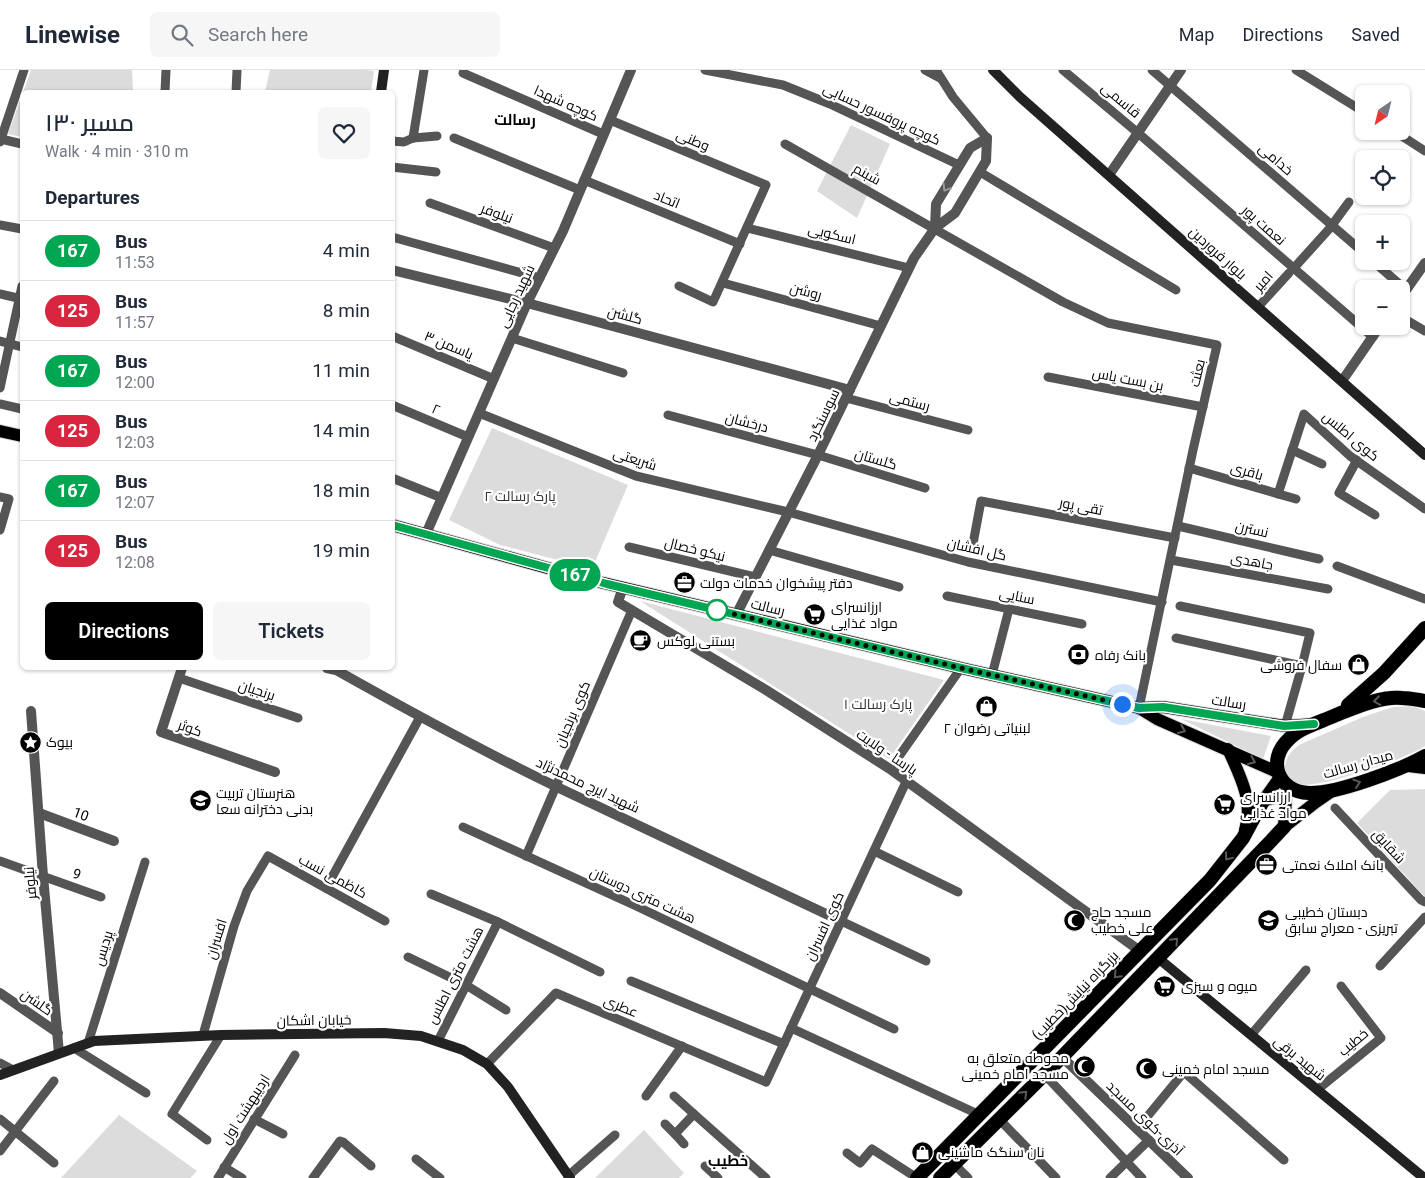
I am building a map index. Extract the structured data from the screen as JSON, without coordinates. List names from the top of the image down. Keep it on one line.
{"streets":{"highway":["میدان رسالت","بزرگراه نیایش(خطیب)"],"main road":["بلوار فروردین","رسالت","خیابان اشکان","شهید برقی"],"street":["قاسمی","کوچه شهدا","کوچه پروفسور حسابی","وطنی","خدامی","شبنم","اتحاد","نیلوفر","نعمت پور","اسکویی","امیر","روشن","شهید رجایی","گلشن","یاسمن ۳","بعثت","بن بست یاس","رستمی","۲","سوسنگرد","درخشان","کوی اطلس","شریعتی","گلستان","باقری","تقی پور","نسترن","نیکو خصال","گل افشان","جاهدی","سنایی","برنجیان","کوی برنجیان","کوثر","پارسا - ولایت","شهید ایرج محمدنژاد","10","شقایق","9","کاظمی نسب","هشت متری دوستان","کوی افسران","افسران","پردیس","هشت متری اطلس","عطری","خطیب","اردیبهشت اول","آذری-کوی مسجد"]},"crossings":[["قاسمی","نعمت پور"],["کوچه شهدا","شهید رجایی"],["کوچه پروفسور حسابی","سوسنگرد"],["وطنی","اسکویی"],["وطنی","شهید رجایی"],["خدامی","امیر"],["شبنم","بعثت"],["شبنم","سوسنگرد"],["اتحاد","شهید رجایی"],["نیلوفر","شهید رجایی"],["نیلوفر","گلشن"],["نیلوفر","10"],["نیلوفر","9"],["نیلوفر","خیابان اشکان"],["نعمت پور","امیر"],["اسکویی","سوسنگرد"],["بلوار فروردین","امیر"],["روشن","سوسنگرد"],["شهید رجایی","گلشن"],["شهید رجایی","یاسمن ۳"],["شهید رجایی","۲"],["شهید رجایی","شریعتی"],["شهید رجایی","رسالت"],["گلشن","رستمی"],["گلشن","سوسنگرد"],["بعثت","بن بست یاس"],["بعثت","سوسنگرد"],["بعثت","باقری"],["بعثت","تقی پور"],["بعثت","نسترن"],["بعثت","گل افشان"],["بعثت","جاهدی"],["بعثت","رسالت"],["رستمی","سوسنگرد"],["سوسنگرد","درخشان"],["سوسنگرد","شریعتی"],["سوسنگرد","گلستان"],["سوسنگرد","نیکو خصال"],["سوسنگرد","گل افشان"],["سوسنگرد","رسالت"],["درخشان","گلستان"],["کوی اطلس","باقری"],["شریعتی","گل افشان"],["رسالت","پارسا - ولایت"],["رسالت","میدان رسالت"],["برنجیان","کوثر"],["کوی برنجیان","پارسا - ولایت"],["کوی برنجیان","شهید ایرج محمدنژاد"],["کوی برنجیان","هشت متری دوستان"],["پارسا - ولایت","کوی افسران"],["پارسا - ولایت","بزرگراه نیایش(خطیب)"],["شهید ایرج محمدنژاد","کوی افسران"],["کاظمی نسب","افسران"],["هشت متری دوستان","کوی افسران"],["کوی افسران","عطری"],["افسران","خیابان اشکان"],["پردیس","خیابان اشکان"],["هشت متری اطلس","خیابان اشکان"],["عطری","خیابان اشکان"],["خطیب","شهید برقی"]],"districts":["رسالت","خطیب"],"parks":["پارک رسالت ۲","پارک رسالت ۱"],"places":{"office":["دفتر پیشخوان خدمات دولت","بانک املاک نعمتی"],"supermarket":["ارزانسراى مواد غذایى","ارزانسرای مواد غذایی","میوه و سبزی"],"cafe":["بستنی لوکس"],"bank":["بانک رفاه"],"shop":["سفال فروشی","لبنیاتی رضوان ۲","نان سنگک ماشینی"],"place":["بیوک"],"school or university":["هنرستان تربیت بدنی دخترانه سعا","دبستان خطیبی تبریزی - معراج سابق"],"mosque":["مسجد حاج علی خطیب","محوطه متعلق به مسجد امام خمینی","مسجد امام خمینی"]},"lines":["bus line 167"],"north":"bottom left","page":{"header":"Linewise","search":"Search here","nav":["Map","Directions","Saved"],"on_map":"167","map_buttons":["+","−"],"heading":[["مسیر ۱۳۰","Walk · 4 min · 310 m"],"Departures"],"list":[{"mark":"167","name":"Bus","note":"11:53","value":"4 min"},{"mark":"125","name":"Bus","note":"11:57","value":"8 min"},{"mark":"167","name":"Bus","note":"12:00","value":"11 min"},{"mark":"125","name":"Bus","note":"12:03","value":"14 min"},{"mark":"167","name":"Bus","note":"12:07","value":"18 min"},{"mark":"125","name":"Bus","note":"12:08","value":"19 min"}],"buttons":["Directions","Tickets"]}}
